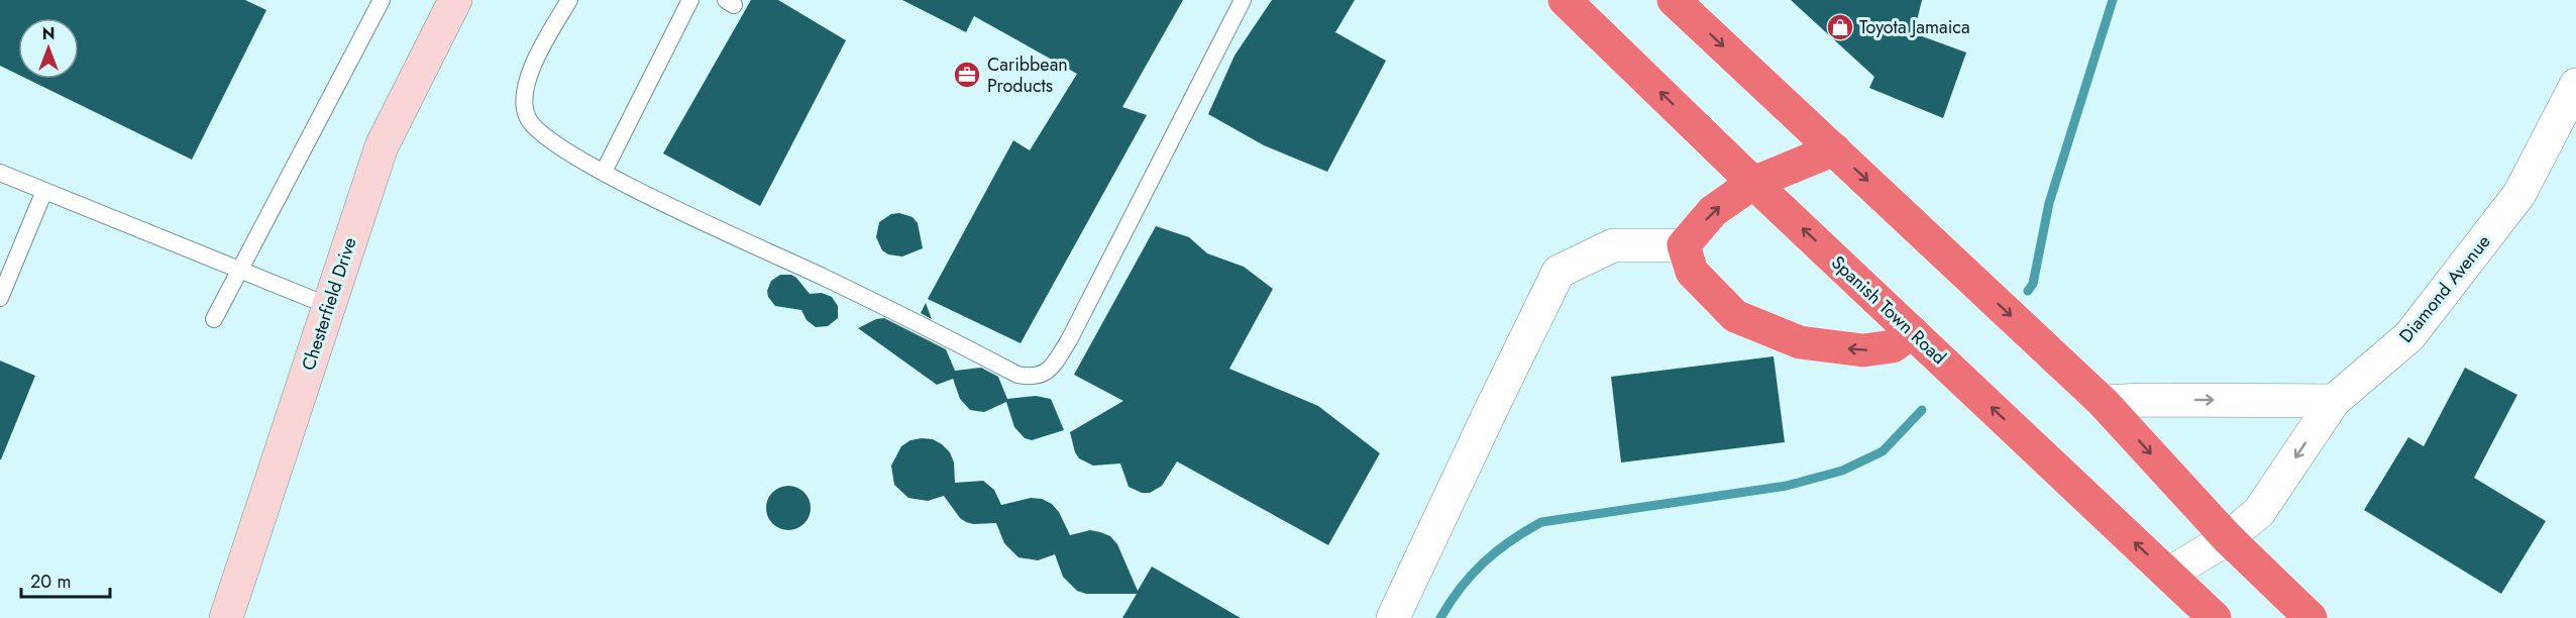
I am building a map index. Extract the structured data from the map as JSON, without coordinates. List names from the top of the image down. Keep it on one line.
{"streets":{"highway":["Spanish Town Road"],"street":["Diamond Avenue","Chesterfield Drive"]},"crossings":[["Diamond Avenue","Spanish Town Road"]],"places":{"shop":["Toyota Jamaica"],"office":["Caribbean Products"]},"scale_bar":"20 m","north":"top"}
